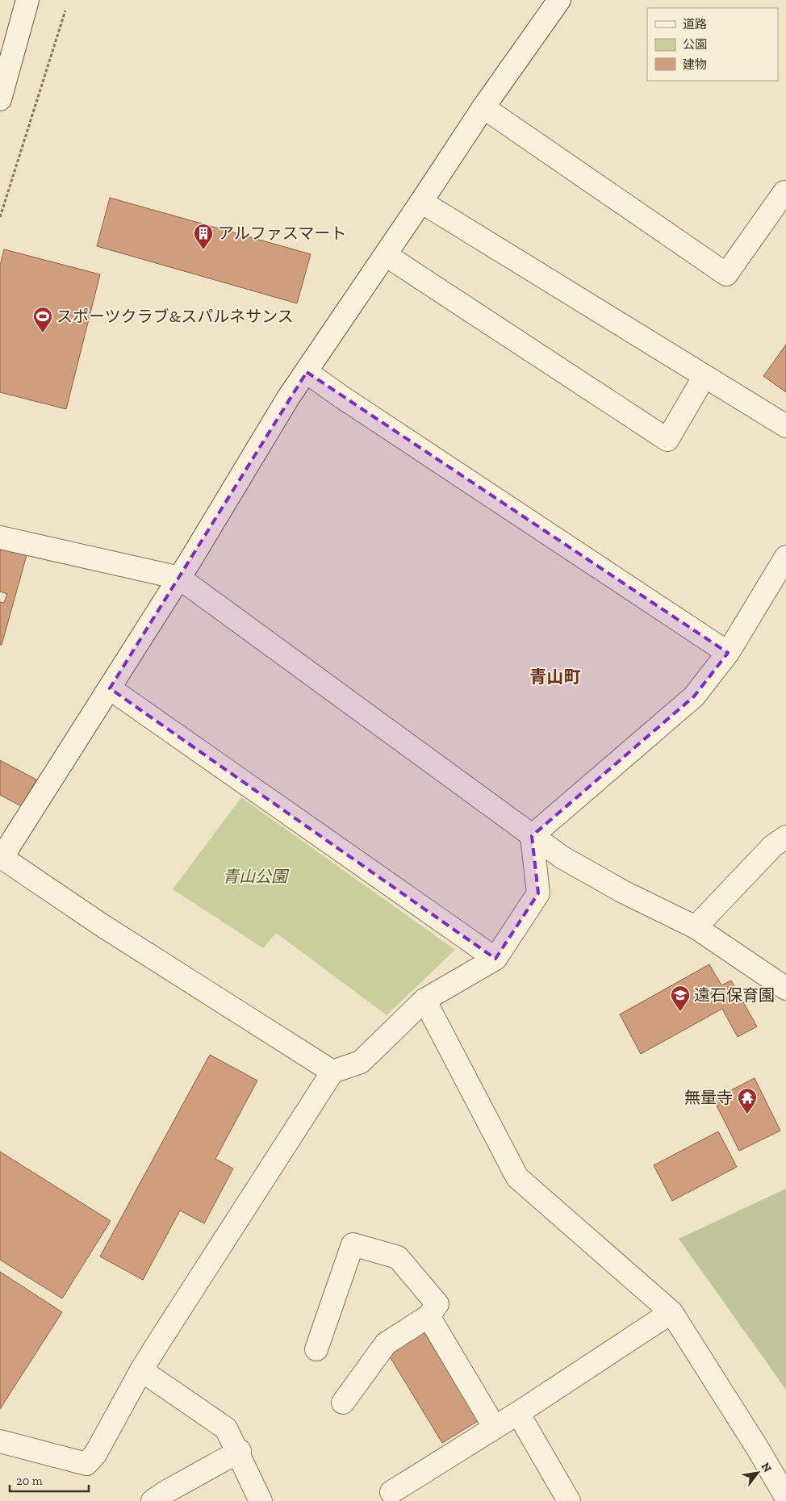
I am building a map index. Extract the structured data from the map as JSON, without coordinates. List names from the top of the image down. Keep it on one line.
{"districts":["青山町"],"parks":["青山公園"],"places":{"building":["アルファスマート"],"sports":["スポーツクラブ&スパルネサンス"],"school or university":["遠石保育園"],"temple":["無量寺"]},"legend":["道路","公園","建物"],"scale_bar":"20 m","north":"top right"}
